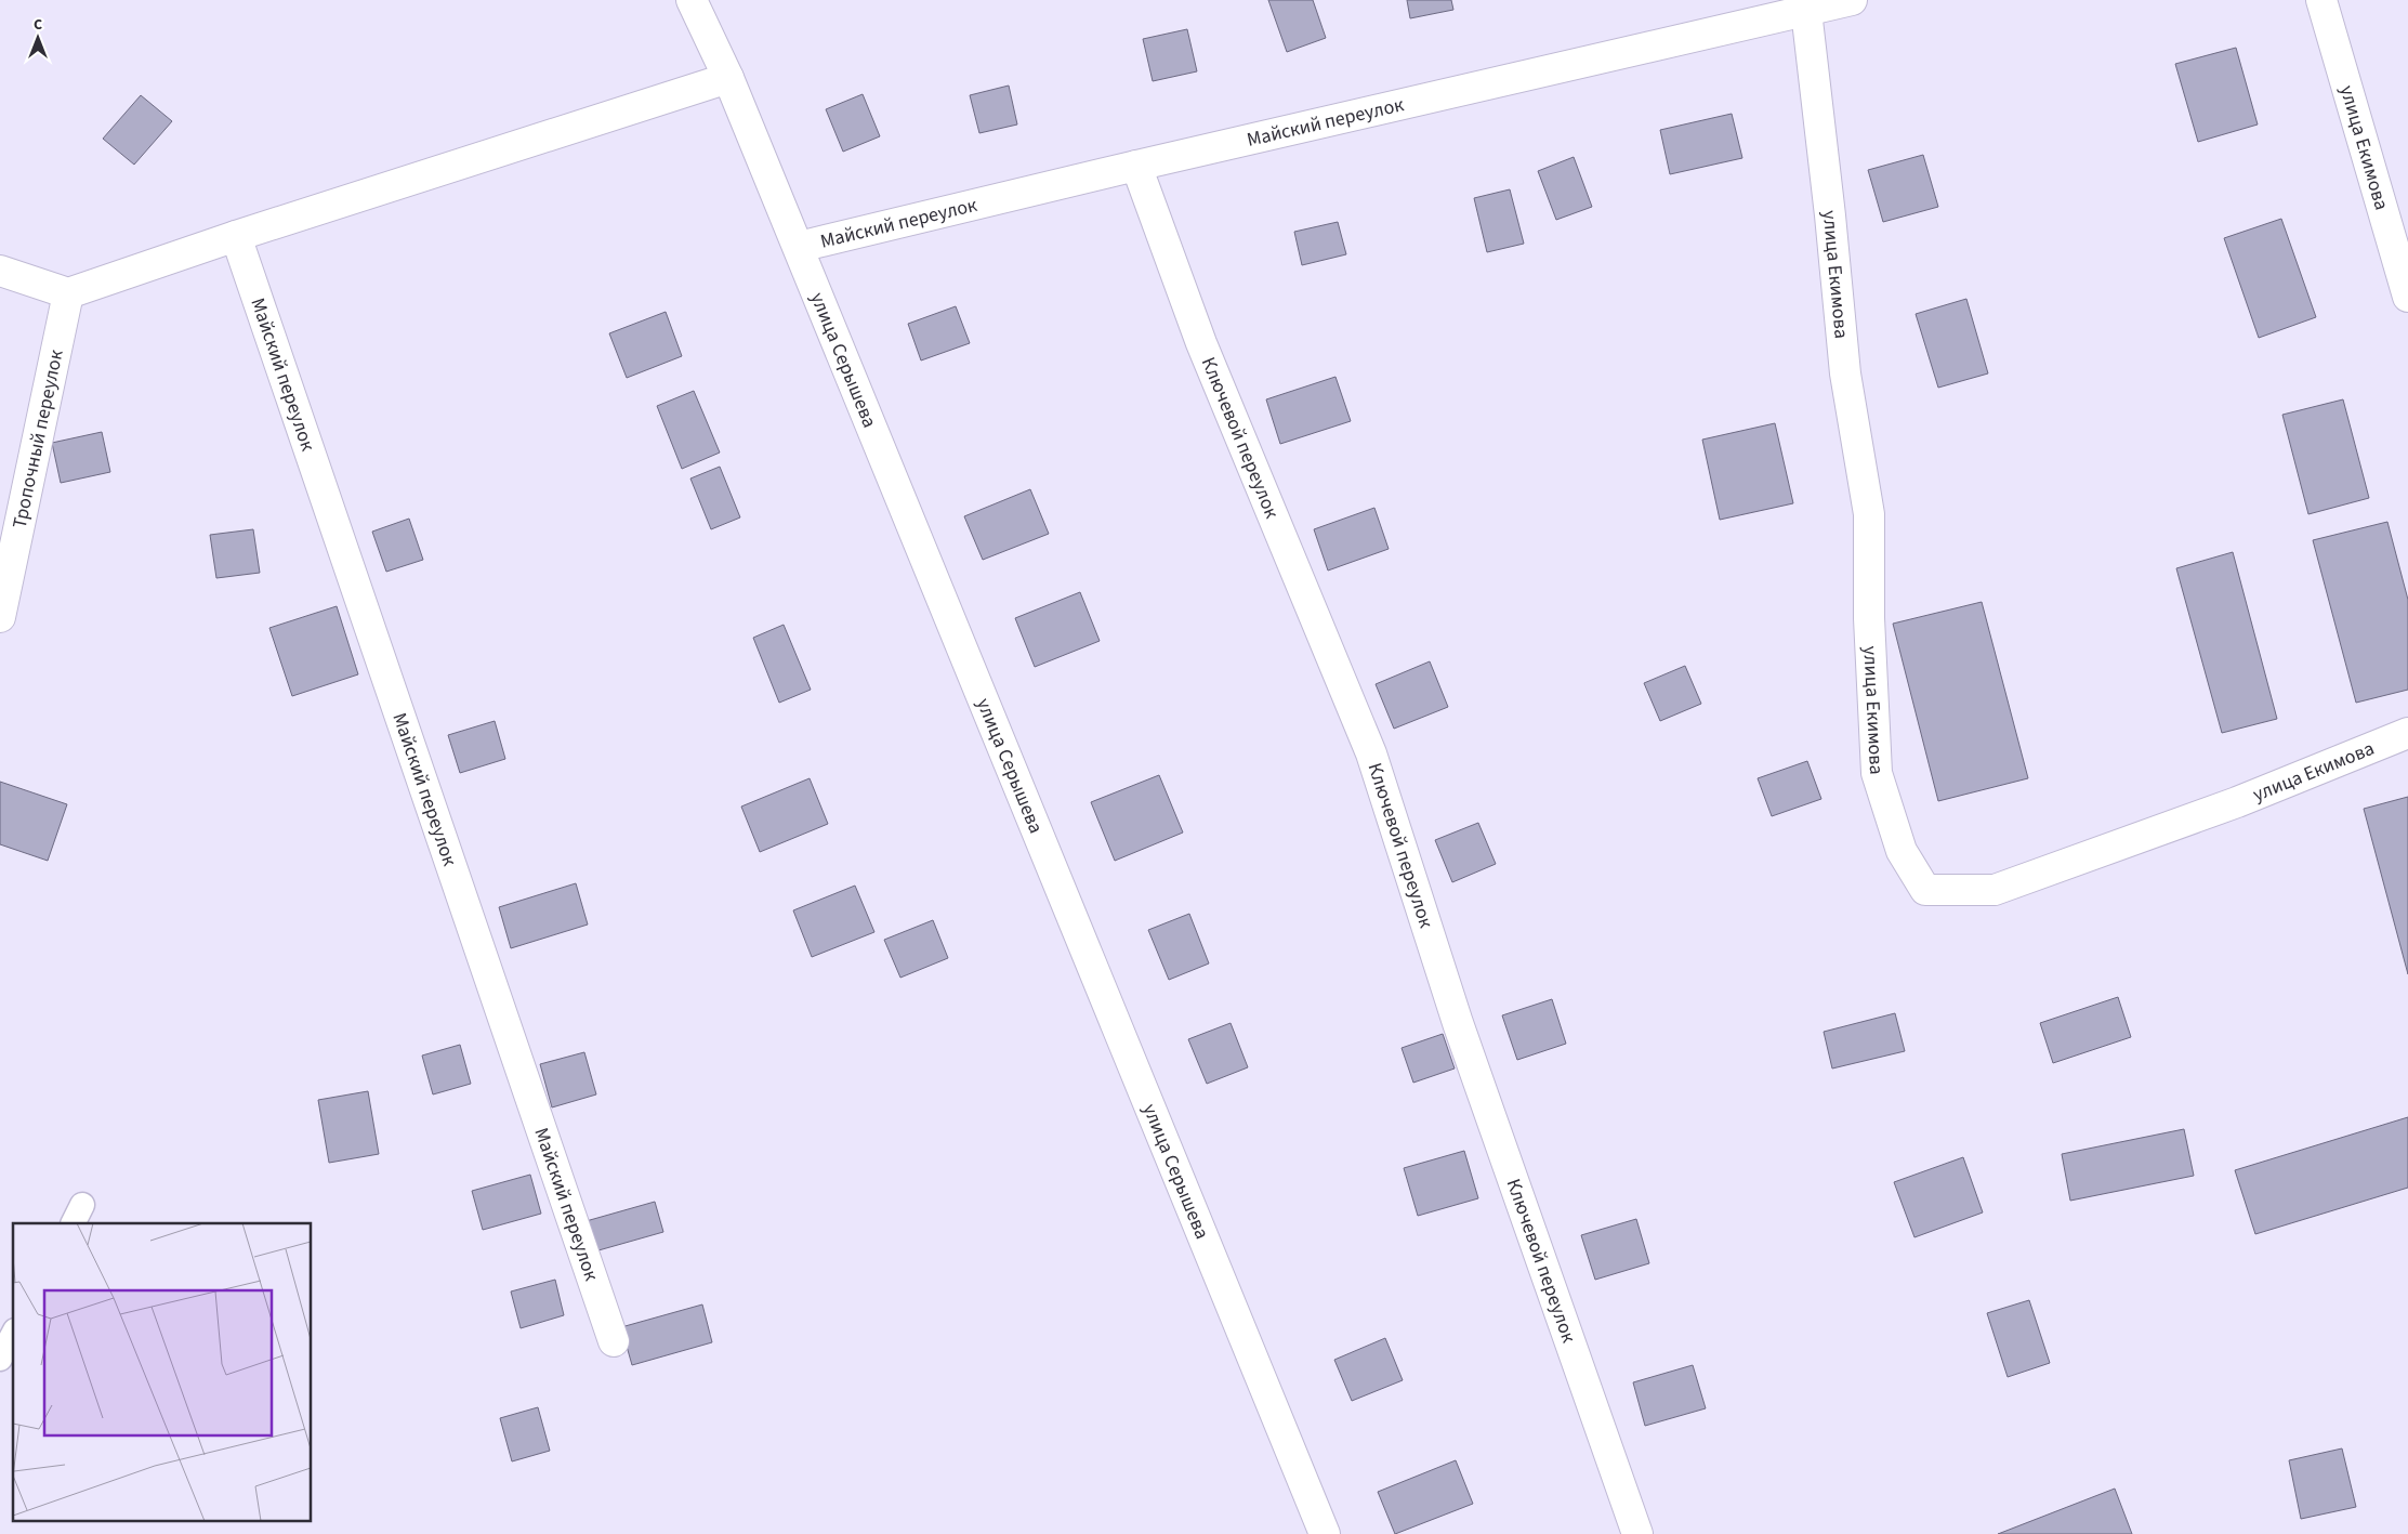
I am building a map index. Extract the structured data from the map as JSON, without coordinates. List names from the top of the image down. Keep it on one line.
{"streets":{"street":["Майский переулок","улица Екимова","улица Серышева","Ключевой переулок","Тропочный переулок"]},"crossings":[["Майский переулок","улица Екимова"],["Майский переулок","улица Серышева"],["Майский переулок","Ключевой переулок"]],"north":"top"}
